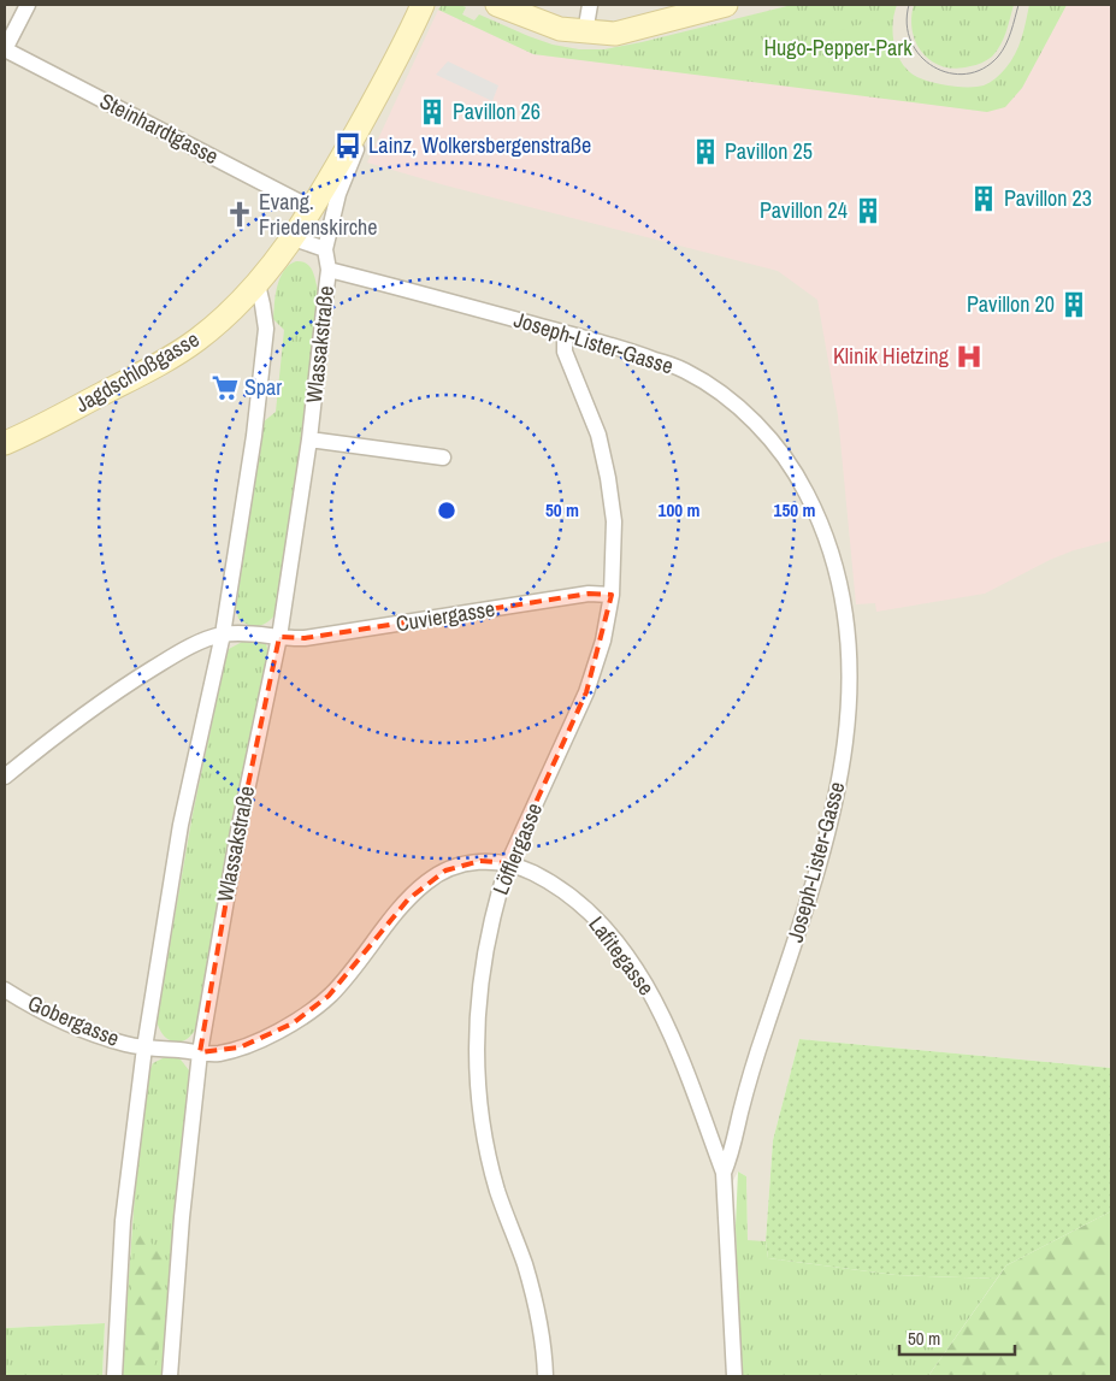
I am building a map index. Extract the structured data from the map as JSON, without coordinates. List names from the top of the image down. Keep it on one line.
{"streets":{"street":["Steinhardtgasse","Joseph-Lister-Gasse","Wlassakstraße","Jagdschloßgasse","Cuviergasse","Löfflergasse","Lafitegasse","Gobergasse"]},"crossings":[["Steinhardtgasse","Jagdschloßgasse"],["Joseph-Lister-Gasse","Wlassakstraße"],["Joseph-Lister-Gasse","Löfflergasse"],["Joseph-Lister-Gasse","Lafitegasse"],["Wlassakstraße","Jagdschloßgasse"],["Wlassakstraße","Cuviergasse"],["Wlassakstraße","Lafitegasse"],["Cuviergasse","Löfflergasse"],["Löfflergasse","Lafitegasse"]],"parks":["Hugo-Pepper-Park"],"places":{"building":["Pavillon 26","Pavillon 25","Pavillon 23","Pavillon 24","Pavillon 20"],"bus stop":["Lainz, Wolkersbergenstraße"],"church":["Evang. Friedenskirche"],"hospital":["Klinik Hietzing"],"supermarket":["Spar"]},"scale_bar":"50 m","rings":["50 m","100 m","150 m"]}
